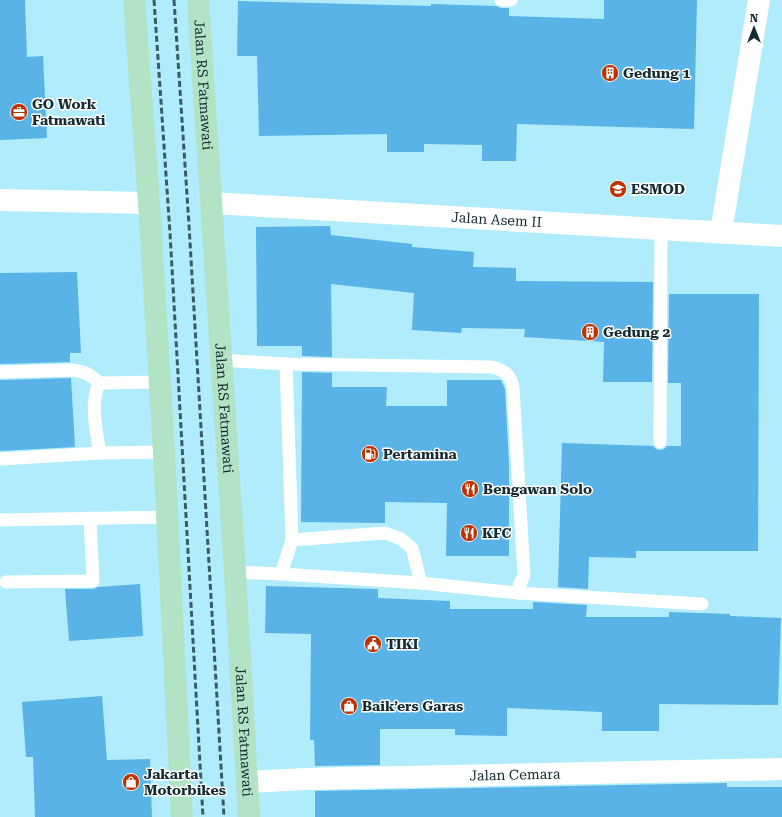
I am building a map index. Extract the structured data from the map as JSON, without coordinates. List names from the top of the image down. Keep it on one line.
{"streets":{"main road":["Jalan RS Fatmawati"],"street":["Jalan Asem II","Jalan Cemara"]},"crossings":[["Jalan RS Fatmawati","Jalan Asem II"],["Jalan RS Fatmawati","Jalan Cemara"]],"places":{"building":["Gedung 1","Gedung 2"],"office":["GO Work Fatmawati"],"school or university":["ESMOD"],"fuel station":["Pertamina"],"restaurant":["Bengawan Solo","KFC"],"public building":["TIKI"],"shop":["Baik’ers Garas","Jakarta Motorbikes"]},"north":"top"}
